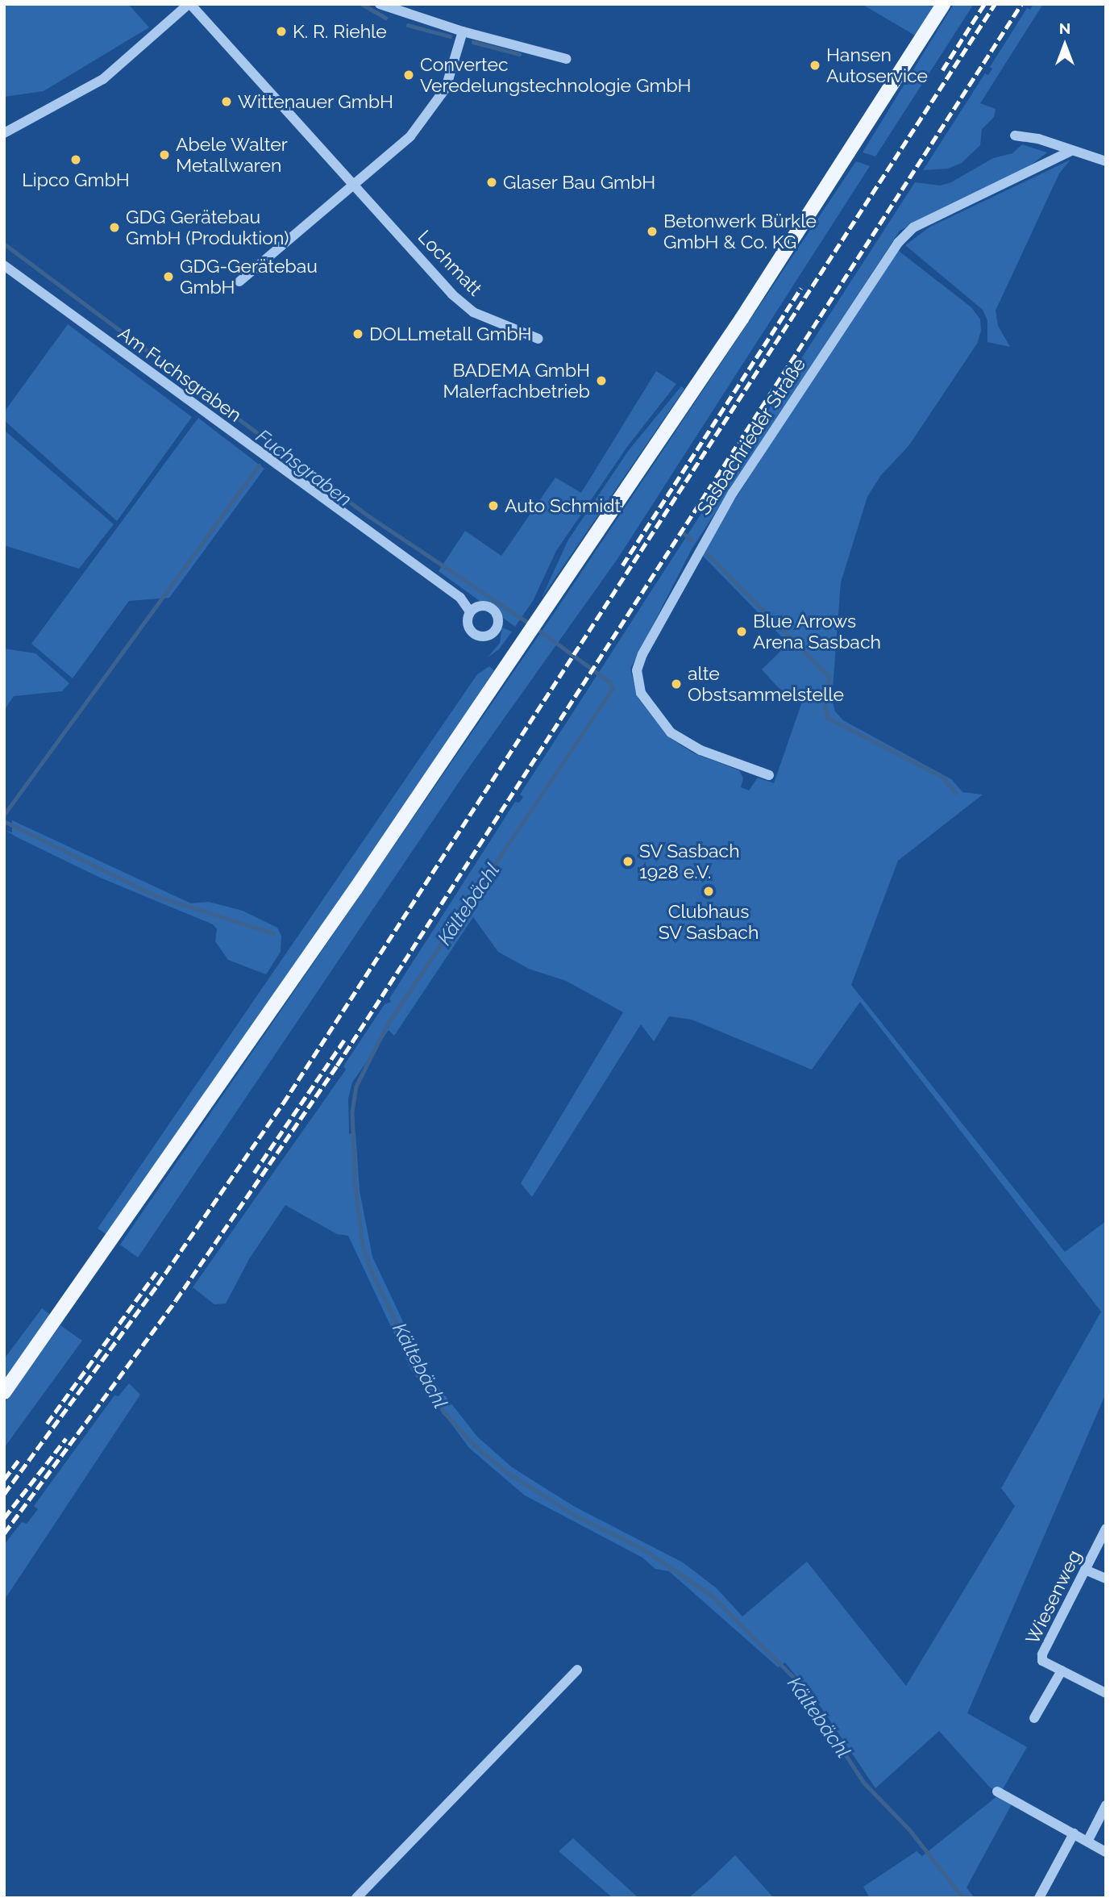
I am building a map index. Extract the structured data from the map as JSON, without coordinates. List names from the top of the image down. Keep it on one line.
{"streets":{"street":["Lochmatt","Am Fuchsgraben","Sasbachrieder Straße","Wiesenweg"]},"water":["Fuchsgraben","Kältebächl"],"places":["K. R. Riehle","Hansen Autoservice","Convertec Veredelungstechnologie GmbH","Wittenauer GmbH","Abele Walter Metallwaren","Lipco GmbH","Glaser Bau GmbH","GDG Gerätebau GmbH (Produktion)","Betonwerk Bürkle GmbH & Co. KG","GDG-Gerätebau GmbH","DOLLmetall GmbH","BADEMA GmbH Malerfachbetrieb","Auto Schmidt","Blue Arrows Arena Sasbach","alte Obstsammelstelle","SV Sasbach 1928 e.V.","Clubhaus SV Sasbach"],"north":"top"}
